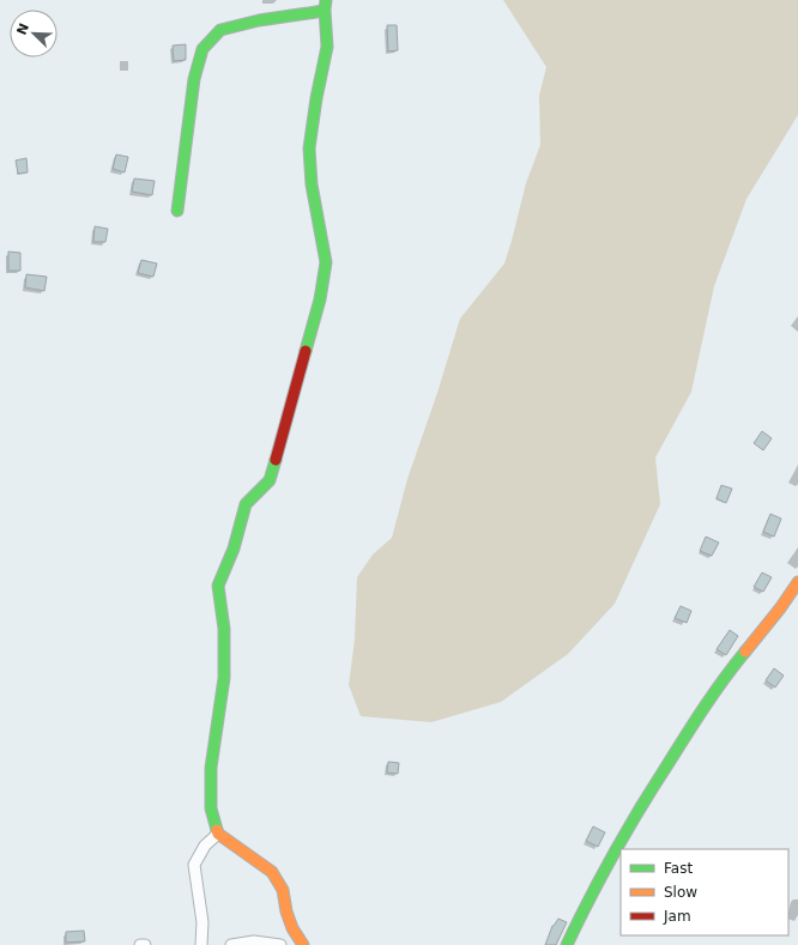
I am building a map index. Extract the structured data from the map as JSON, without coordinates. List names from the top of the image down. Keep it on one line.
{"legend":["Fast","Slow","Jam"],"north":"top left"}
